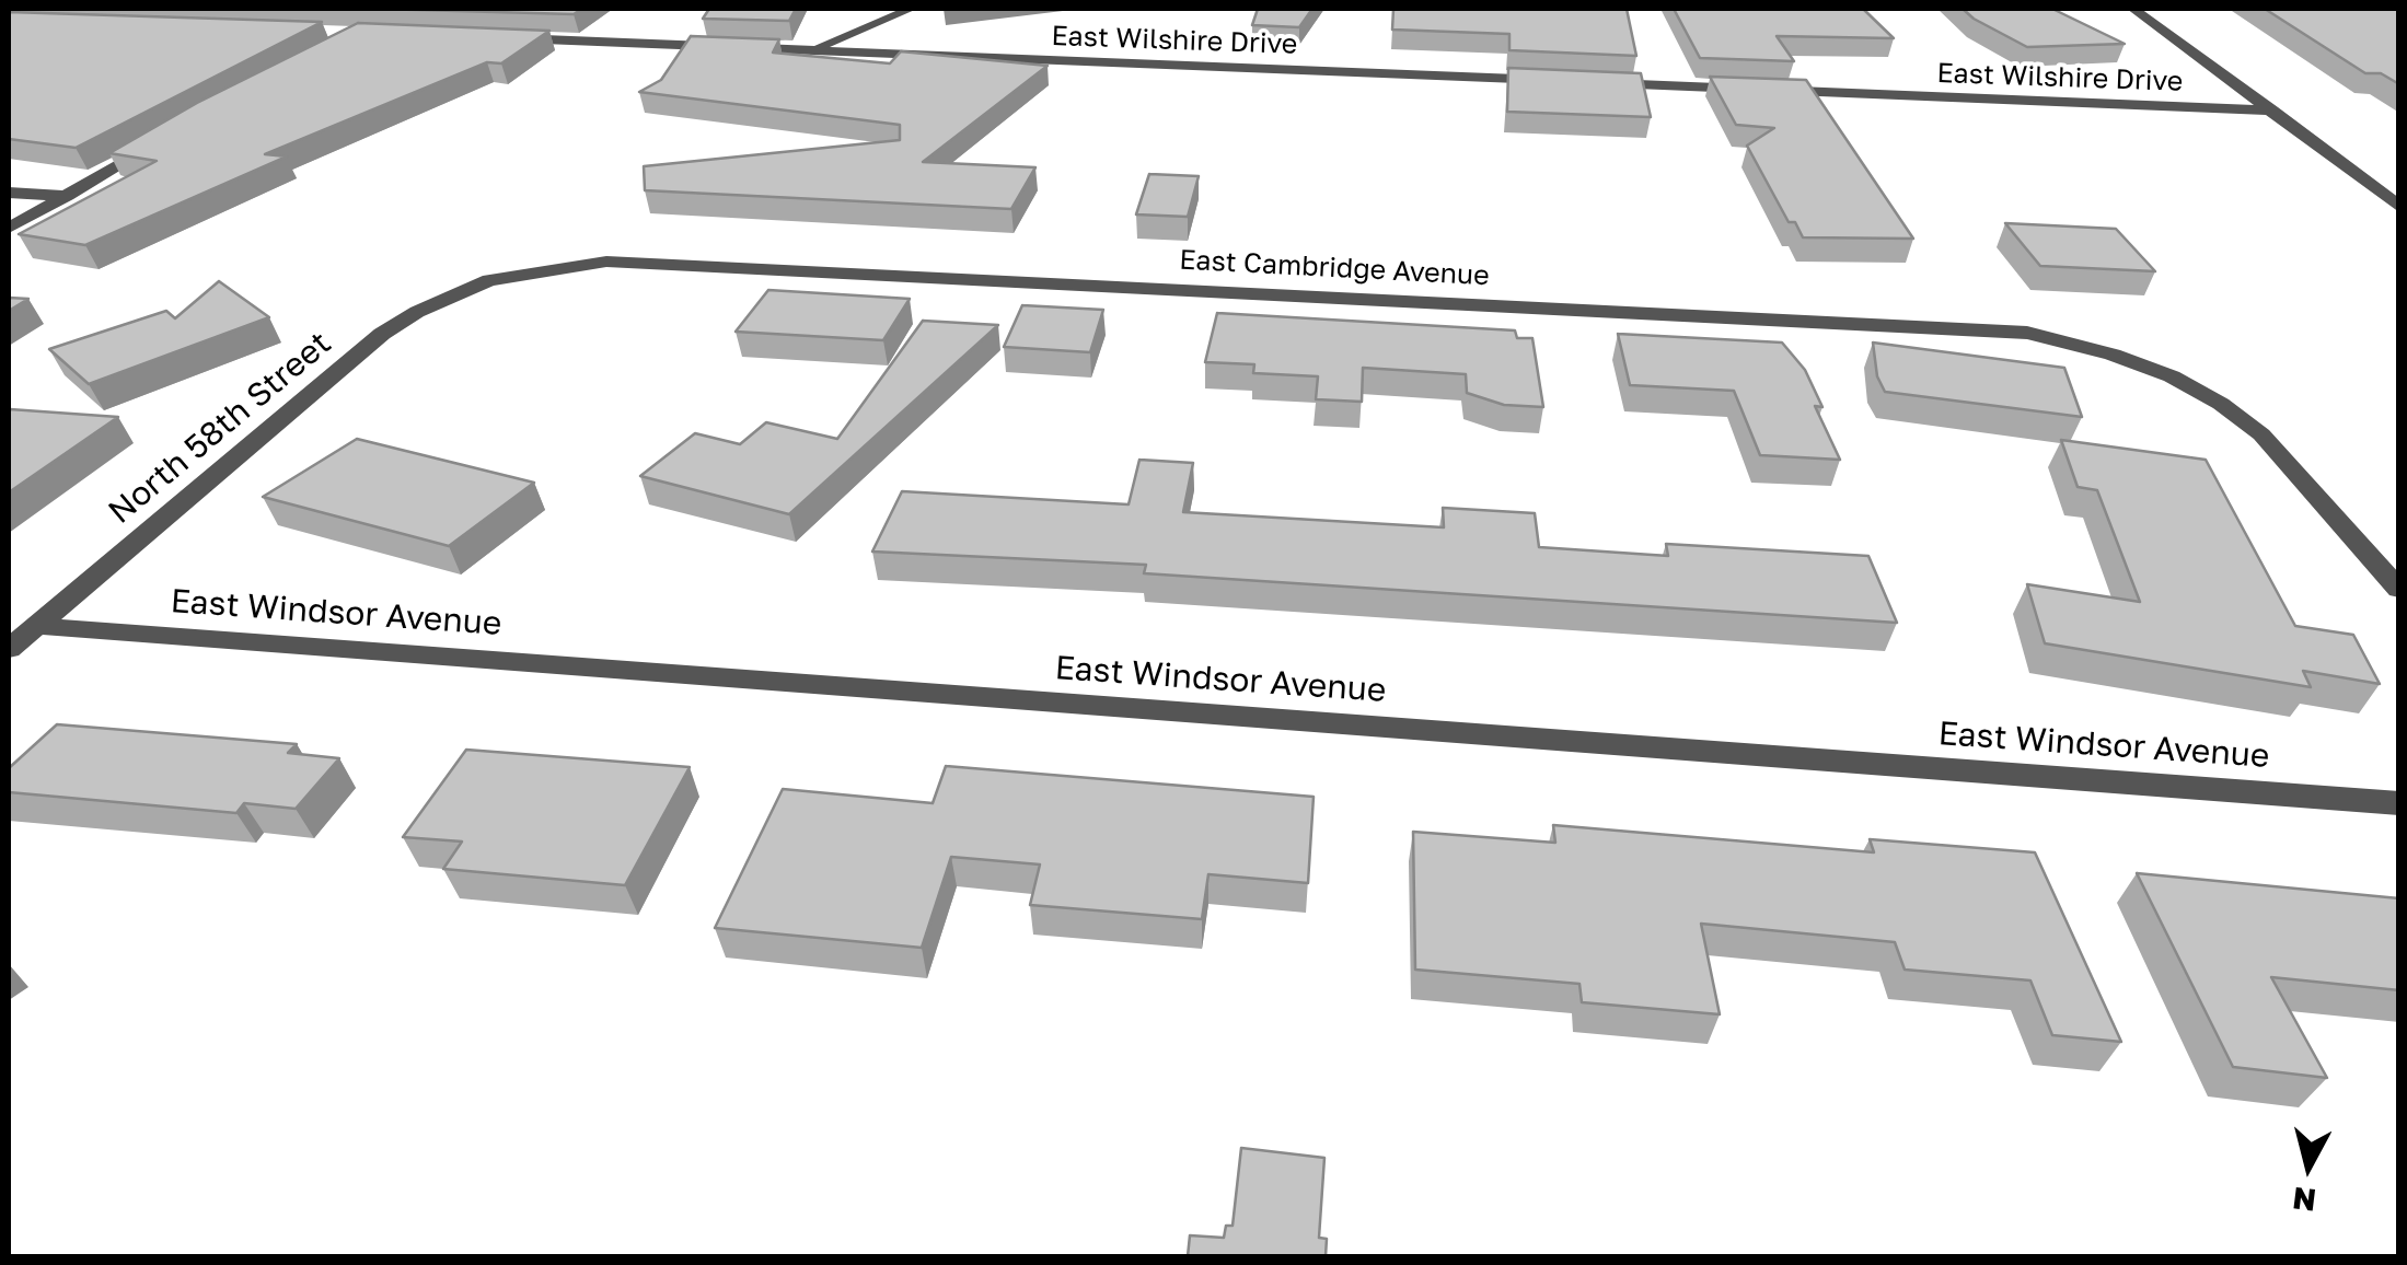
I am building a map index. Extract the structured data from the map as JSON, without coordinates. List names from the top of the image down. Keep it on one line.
{"streets":{"street":["East Wilshire Drive","East Cambridge Avenue","North 58th Street","East Windsor Avenue"]},"crossings":[["East Cambridge Avenue","North 58th Street"],["North 58th Street","East Windsor Avenue"]],"north":"bottom"}
